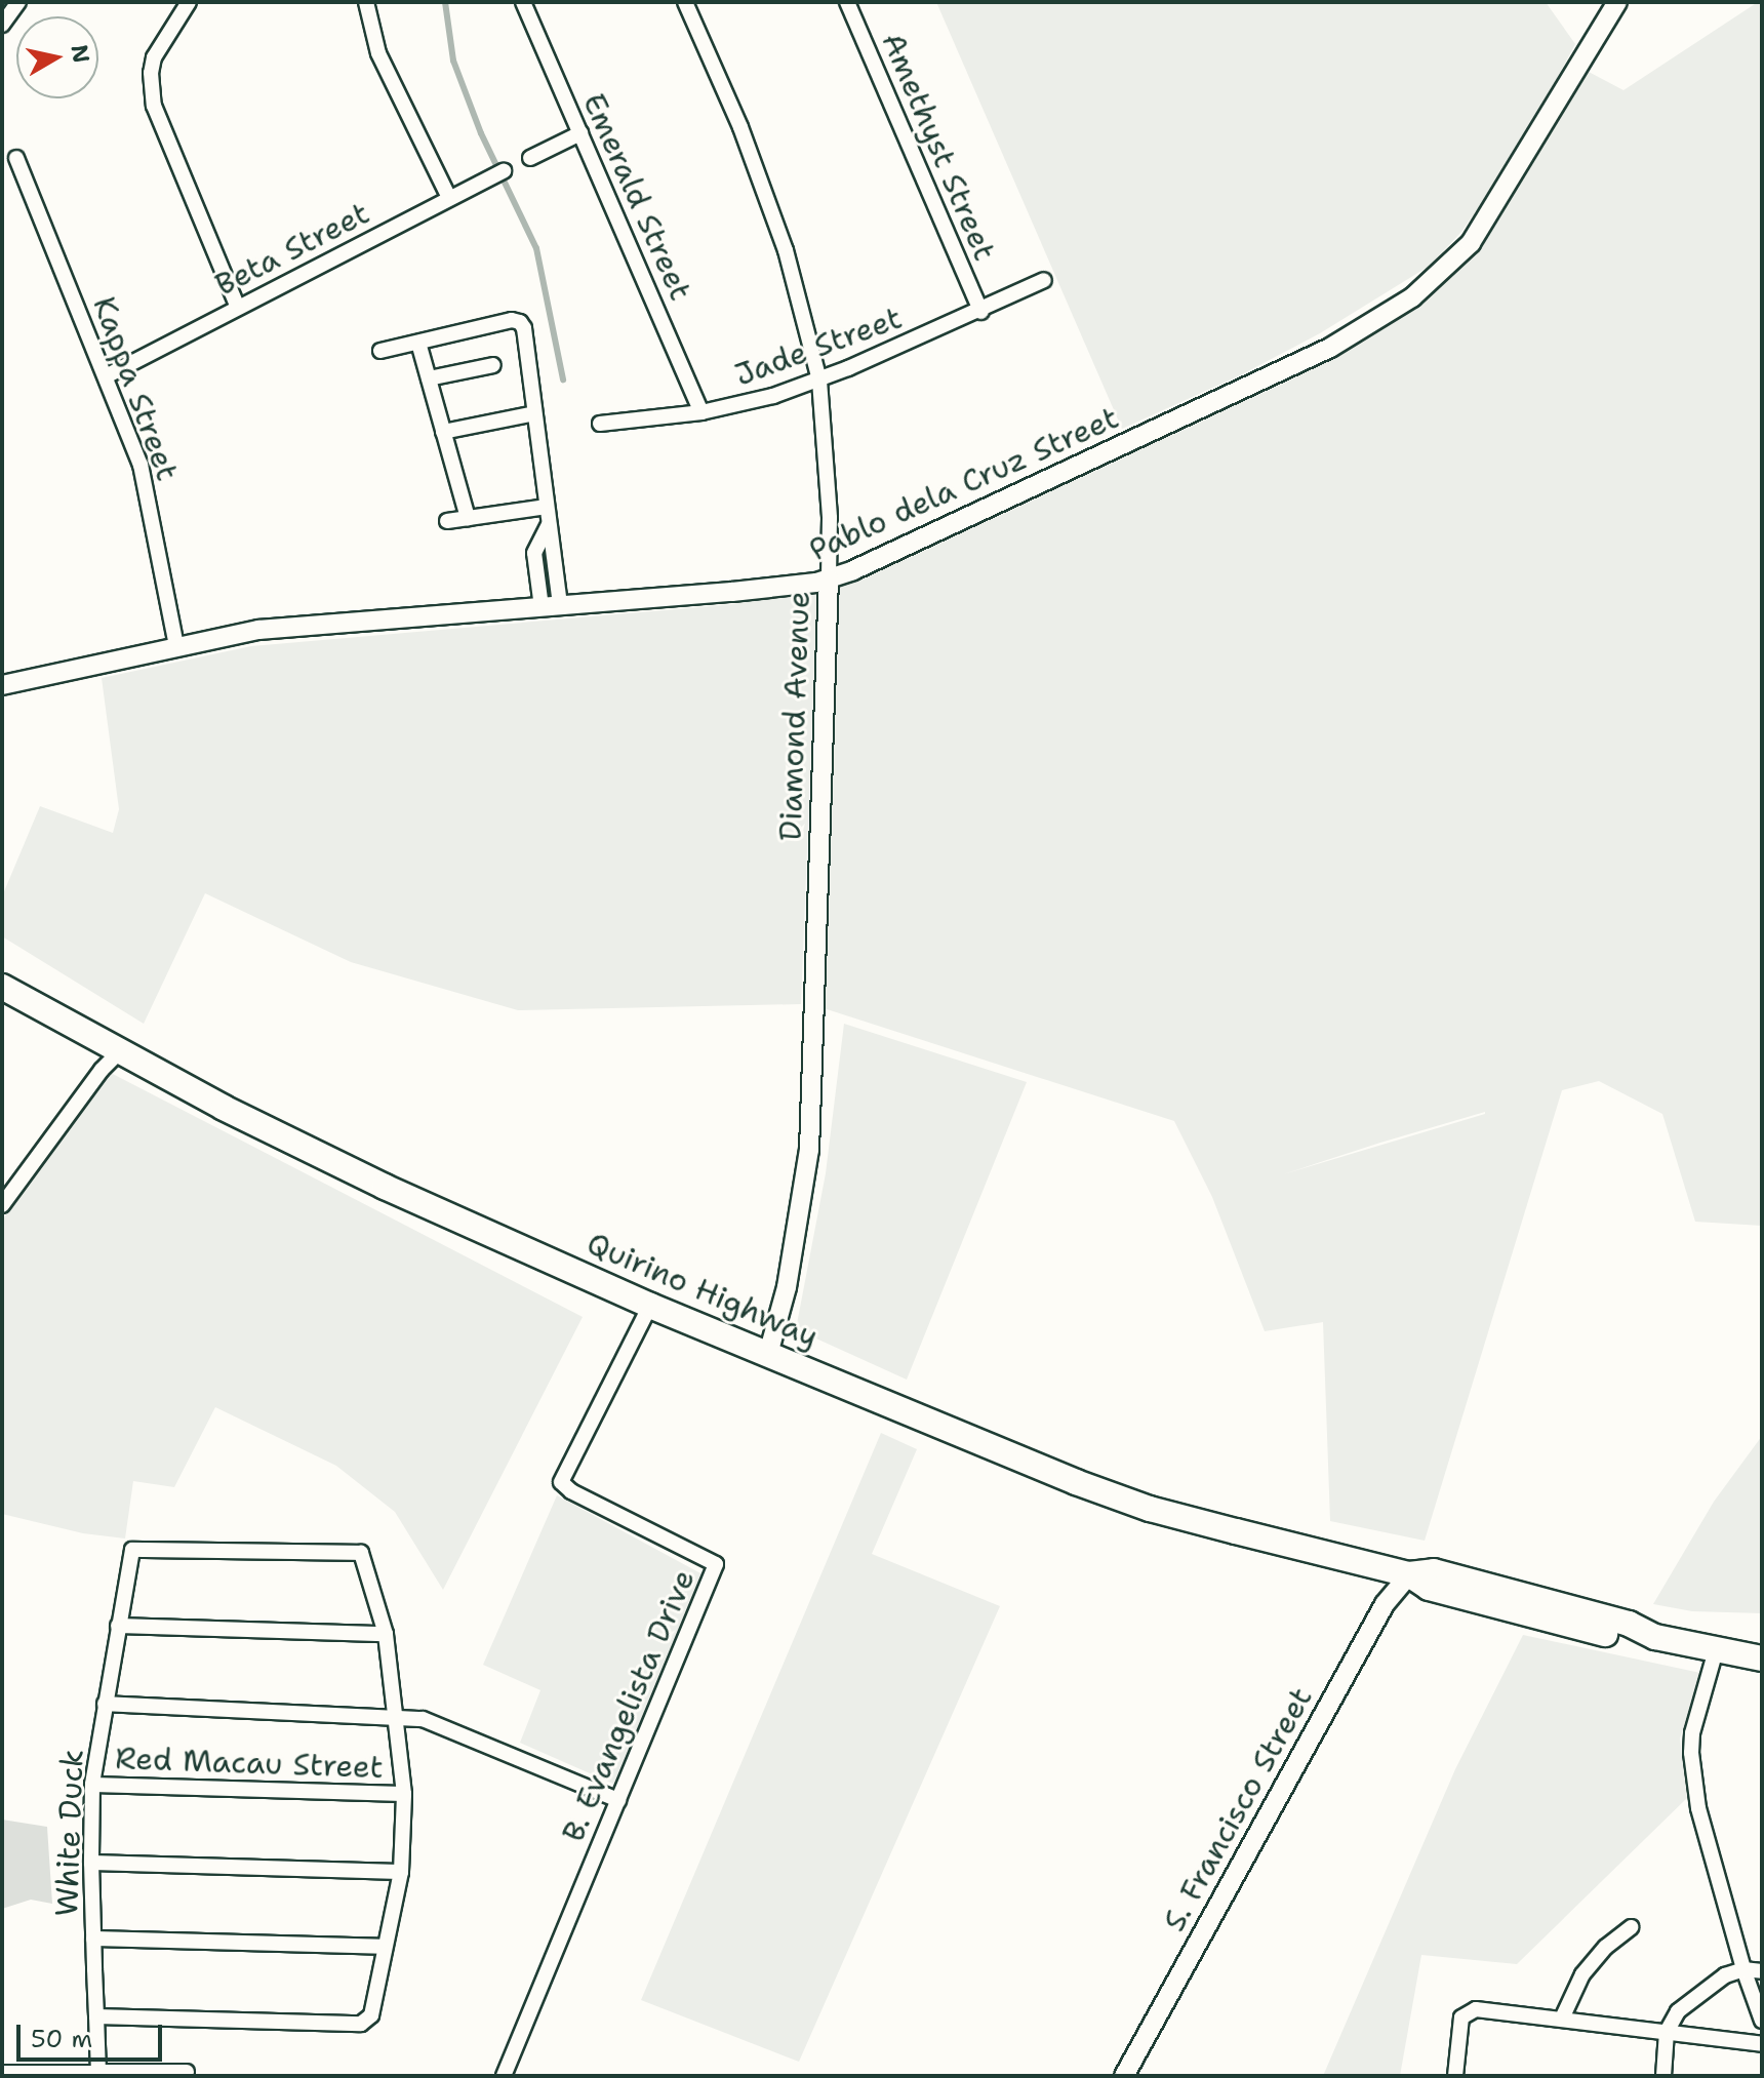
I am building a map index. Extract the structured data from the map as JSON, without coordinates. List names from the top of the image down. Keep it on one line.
{"streets":{"main road":["Quirino Highway"],"street":["Amethyst Street","Emerald Street","Beta Street","Jade Street","Kappa Street","Pablo dela Cruz Street","Diamond Avenue","B. Evangelista Drive","Red Macau Street","S. Francisco Street","White Duck"]},"crossings":[["Amethyst Street","Jade Street"],["Emerald Street","Jade Street"],["Beta Street","Kappa Street"],["Jade Street","Diamond Avenue"],["Kappa Street","Pablo dela Cruz Street"],["Pablo dela Cruz Street","Diamond Avenue"],["Diamond Avenue","Quirino Highway"],["Quirino Highway","B. Evangelista Drive"],["Quirino Highway","S. Francisco Street"],["Red Macau Street","White Duck"]],"scale_bar":"50 m","north":"right"}
